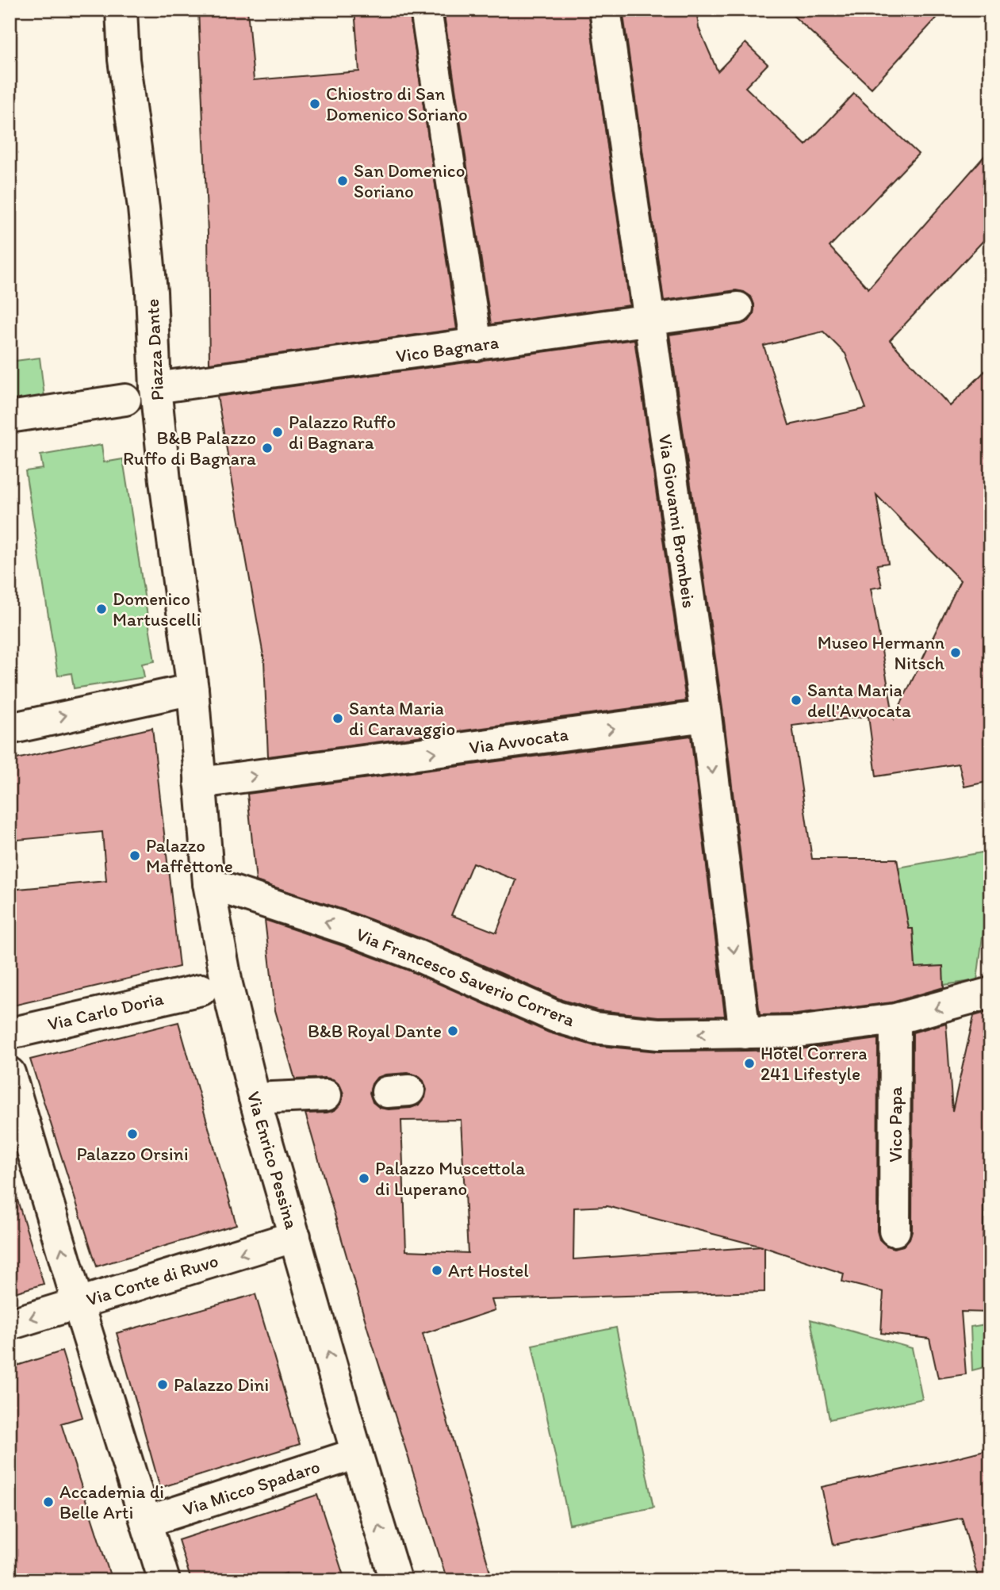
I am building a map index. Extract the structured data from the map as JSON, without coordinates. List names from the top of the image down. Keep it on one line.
{"streets":{"street":["Vico Bagnara","Piazza Dante","Via Giovanni Brombeis","Via Avvocata","Via Francesco Saverio Correra","Via Carlo Doria","Vico Papa","Via Enrico Pessina","Via Conte di Ruvo","Via Micco Spadaro"]},"crossings":[["Vico Bagnara","Piazza Dante"],["Vico Bagnara","Via Giovanni Brombeis"],["Piazza Dante","Via Enrico Pessina"],["Via Giovanni Brombeis","Via Avvocata"],["Via Giovanni Brombeis","Via Francesco Saverio Correra"],["Via Avvocata","Via Enrico Pessina"],["Via Francesco Saverio Correra","Vico Papa"],["Via Francesco Saverio Correra","Via Enrico Pessina"],["Via Enrico Pessina","Via Conte di Ruvo"],["Via Enrico Pessina","Via Micco Spadaro"]],"one_way":["Via Avvocata","Via Francesco Saverio Correra","Via Conte di Ruvo"],"places":["Chiostro di San Domenico Soriano","San Domenico Soriano","Palazzo Ruffo di Bagnara","B&B Palazzo Ruffo di Bagnara","Domenico Martuscelli","Museo Hermann Nitsch","Santa Maria dell'Avvocata","Santa Maria di Caravaggio","Palazzo Maffettone","B&B Royal Dante","Hotel Correra 241 Lifestyle","Palazzo Orsini","Palazzo Muscettola di Luperano","Art Hostel","Palazzo Dini","Accademia di Belle Arti"]}
